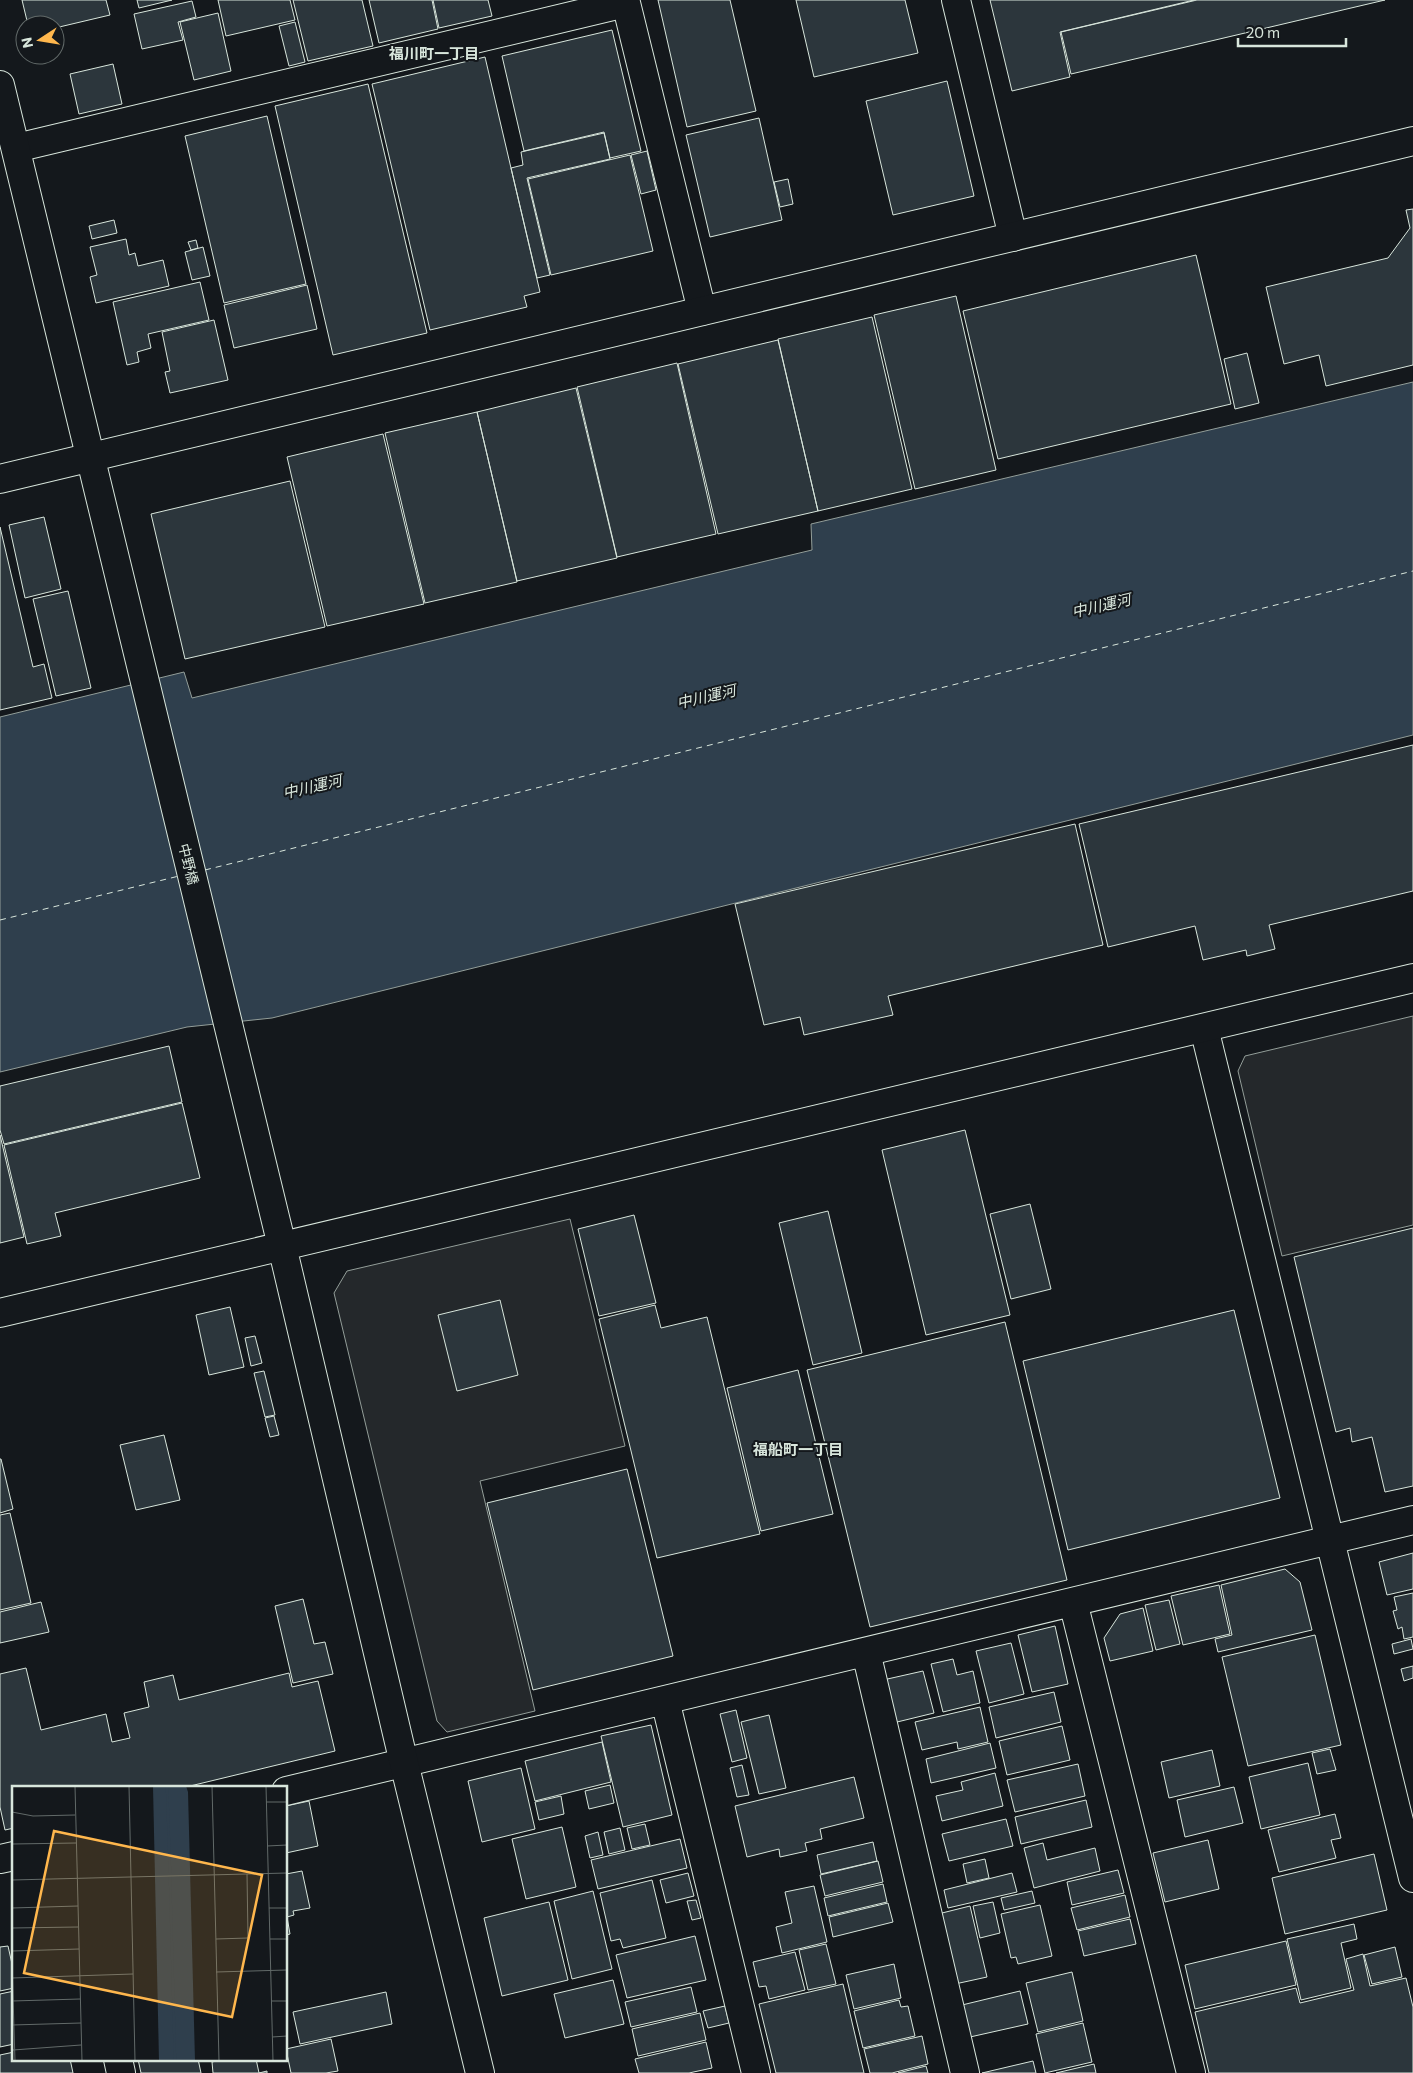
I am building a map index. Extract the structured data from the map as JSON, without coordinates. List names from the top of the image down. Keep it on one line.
{"streets":{"street":["中野橋"]},"districts":["福川町一丁目","福船町一丁目"],"water":["中川運河"],"scale_bar":"20 m","north":"left"}
